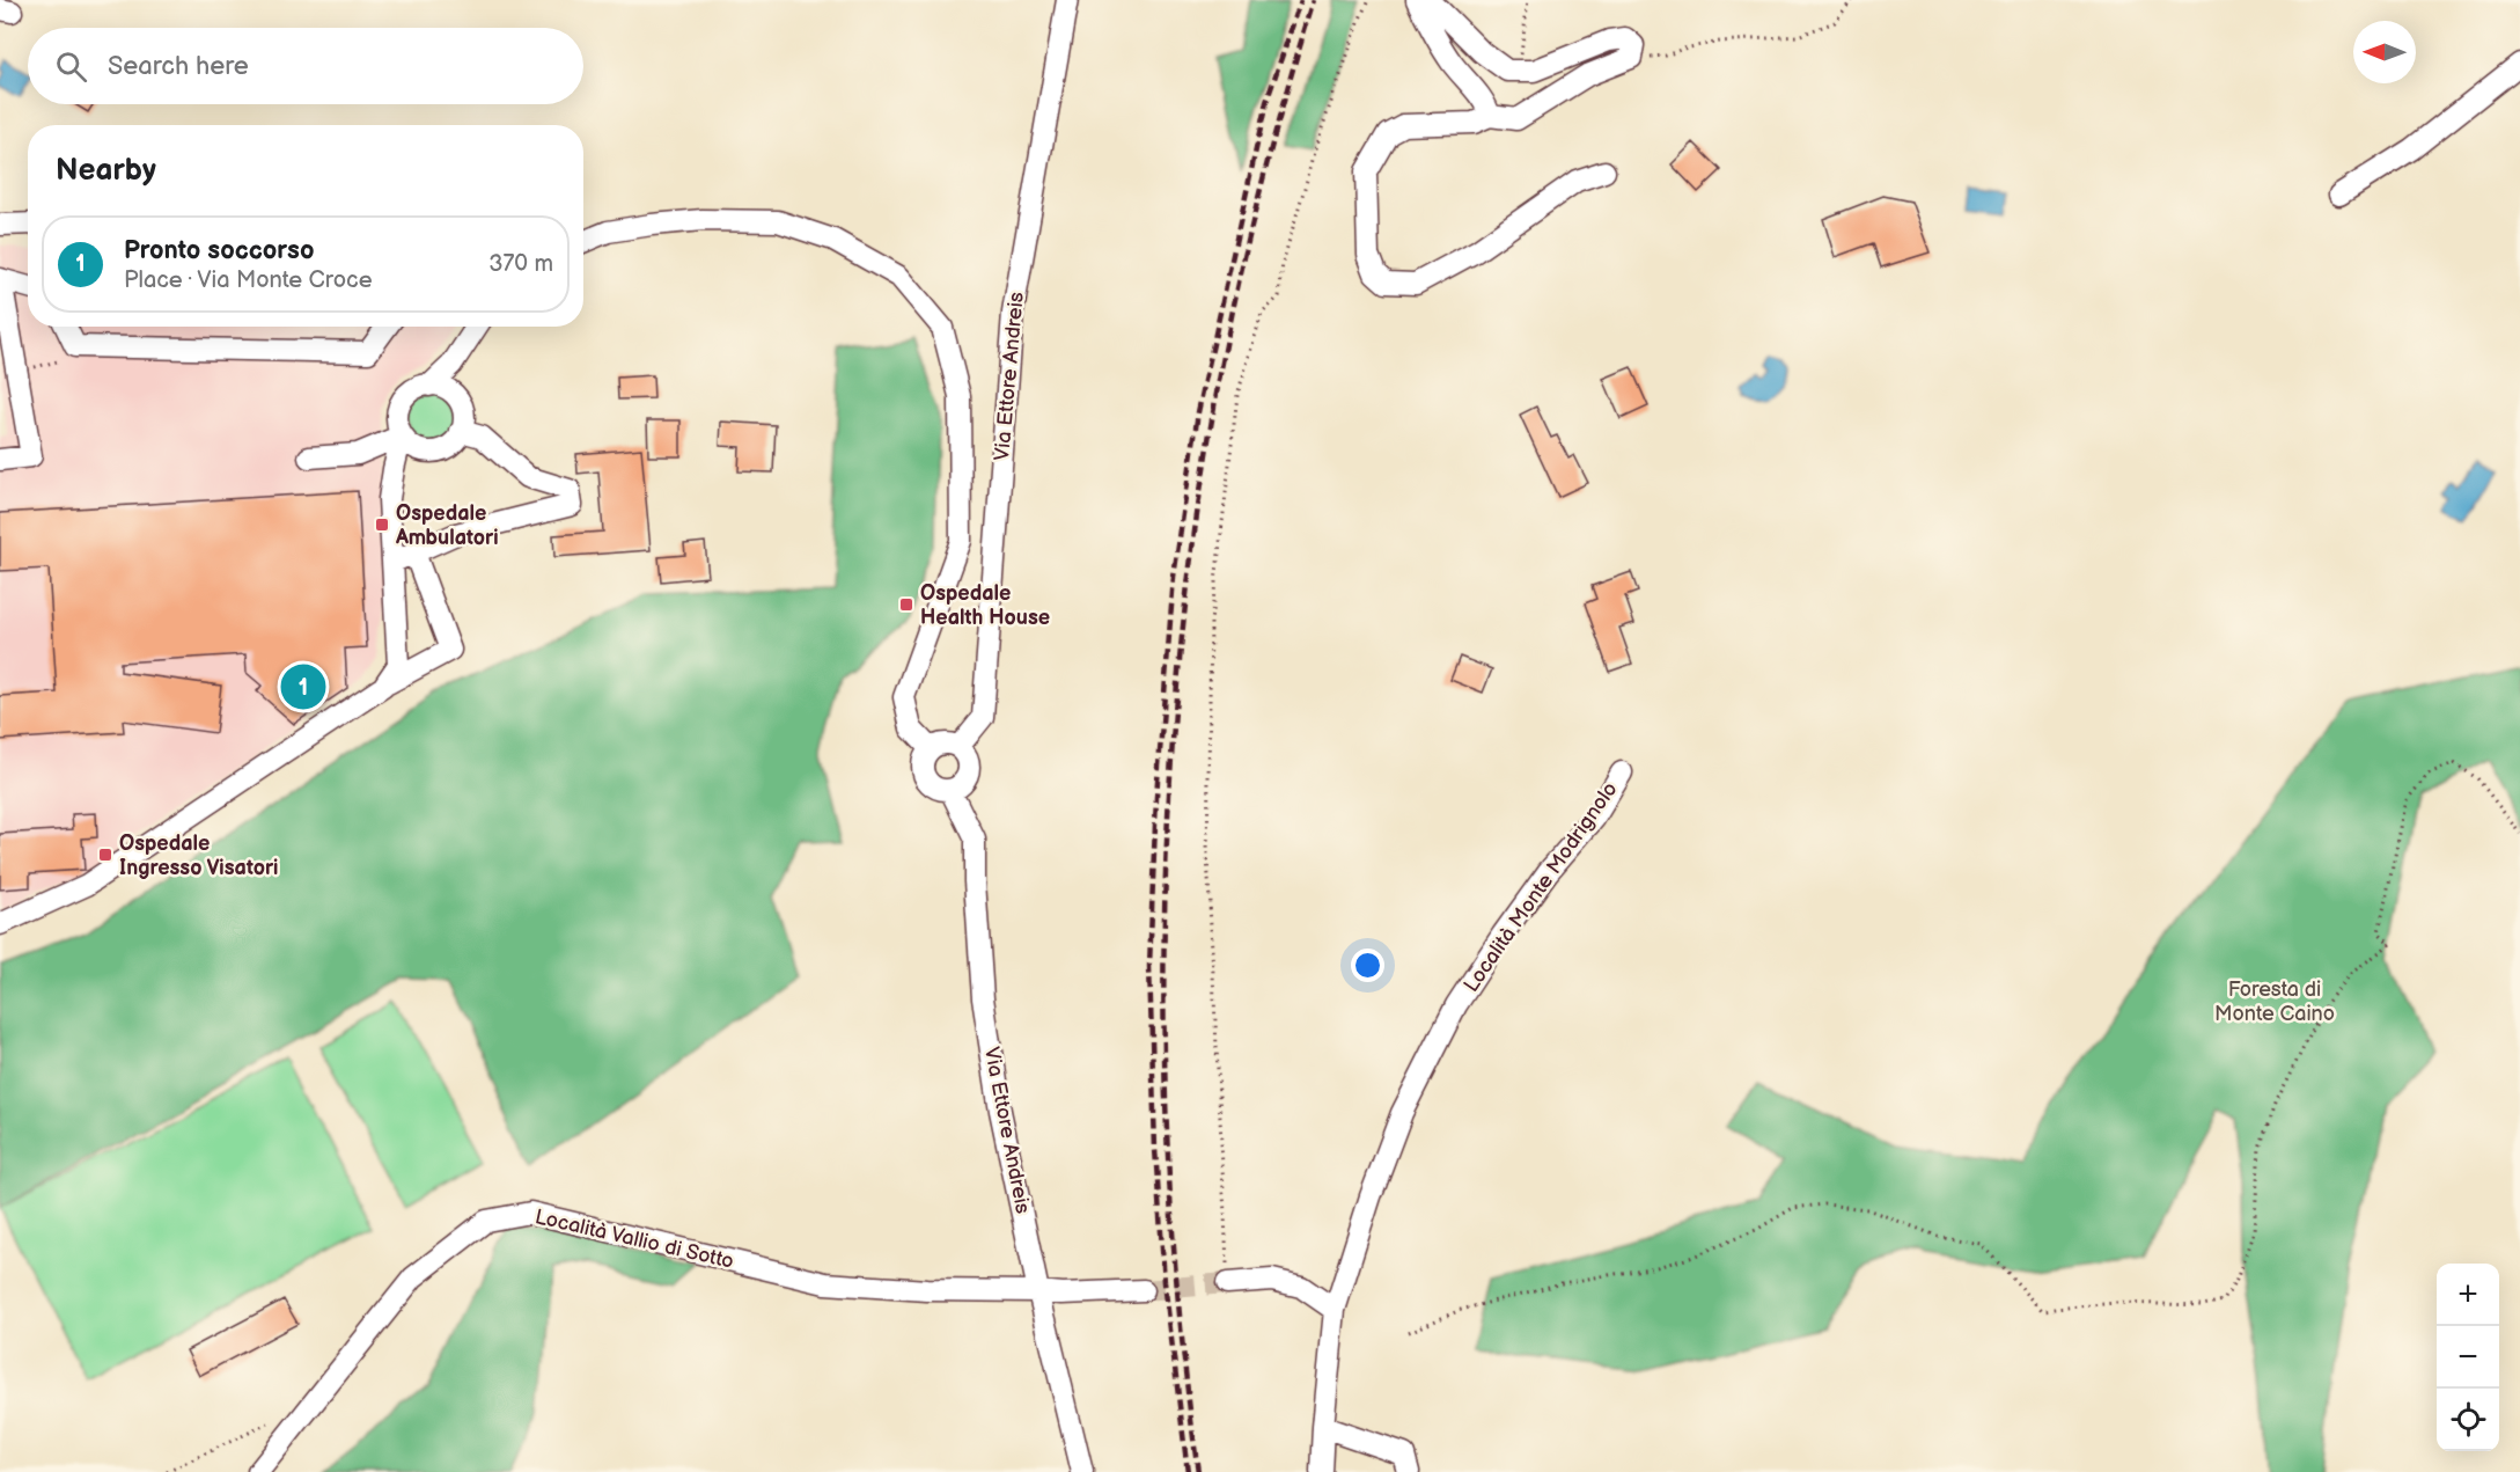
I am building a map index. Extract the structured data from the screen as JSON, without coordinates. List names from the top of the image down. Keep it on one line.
{"streets":{"street":["Via Ettore Andreis","Località Monte Modrignolo","Località Vallio di Sotto"]},"crossings":[["Via Ettore Andreis","Località Vallio di Sotto"]],"parks":["Foresta di Monte Caino"],"places":{"transit":["Ospedale Ambulatori","Ospedale Health House","Ospedale Ingresso Visatori"]},"north":"left","page":{"search":"Search here","heading":"Nearby","list":[{"mark":"1","name":"Pronto soccorso","note":"Place · Via Monte Croce","value":"370 m"}],"pins":"1","map_buttons":["+","−"]}}
